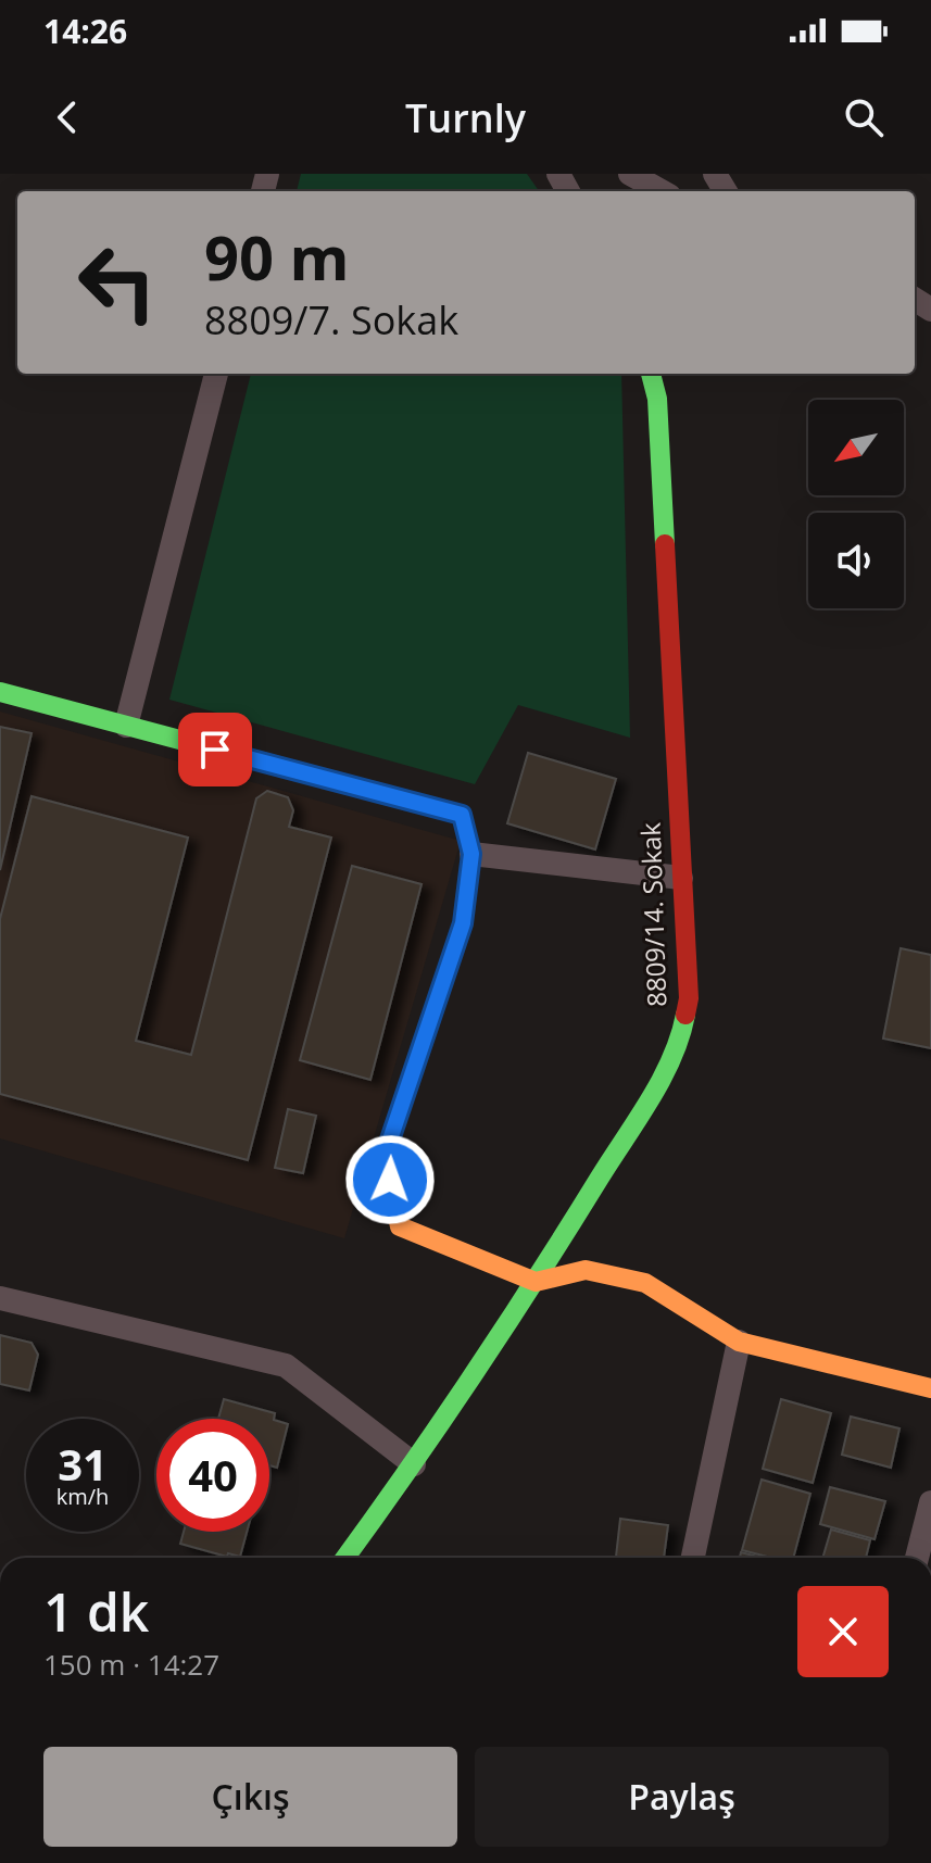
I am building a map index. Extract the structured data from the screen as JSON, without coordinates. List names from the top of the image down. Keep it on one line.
{"streets":{"street":["8809/14. Sokak"]},"north":"bottom left","page":{"status":"14:26","header":"Turnly","turn":["90 m","8809/7. Sokak"],"speed":"31 km/h","limit":"40","heading":["1 dk","150 m · 14:27"],"buttons":["Çıkış","Paylaş"]}}
